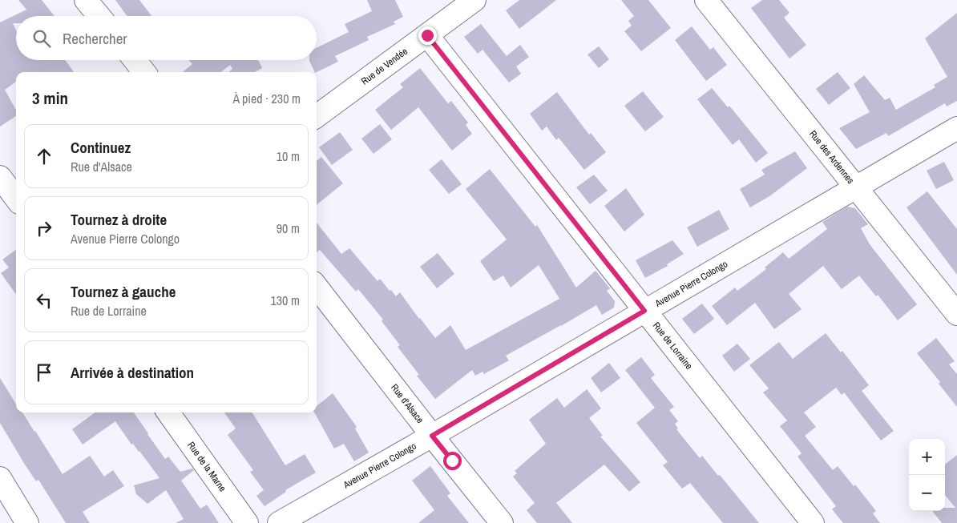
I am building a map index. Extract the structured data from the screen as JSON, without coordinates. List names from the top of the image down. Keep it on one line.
{"streets":{"street":["Rue de Vendée","Rue des Ardennes","Avenue Pierre Colongo","Rue de Lorraine","Rue d'Alsace","Rue de la Marne"]},"crossings":[["Rue de Vendée","Rue de Lorraine"],["Rue des Ardennes","Avenue Pierre Colongo"],["Avenue Pierre Colongo","Rue de Lorraine"],["Avenue Pierre Colongo","Rue d'Alsace"]],"page":{"search":"Rechercher","heading":["3 min","À pied · 230 m"],"list":[["Continuez","Rue d'Alsace","10 m"],["Tournez à droite","Avenue Pierre Colongo","90 m"],["Tournez à gauche","Rue de Lorraine","130 m"],"Arrivée à destination"],"map_buttons":["+","−"]}}
